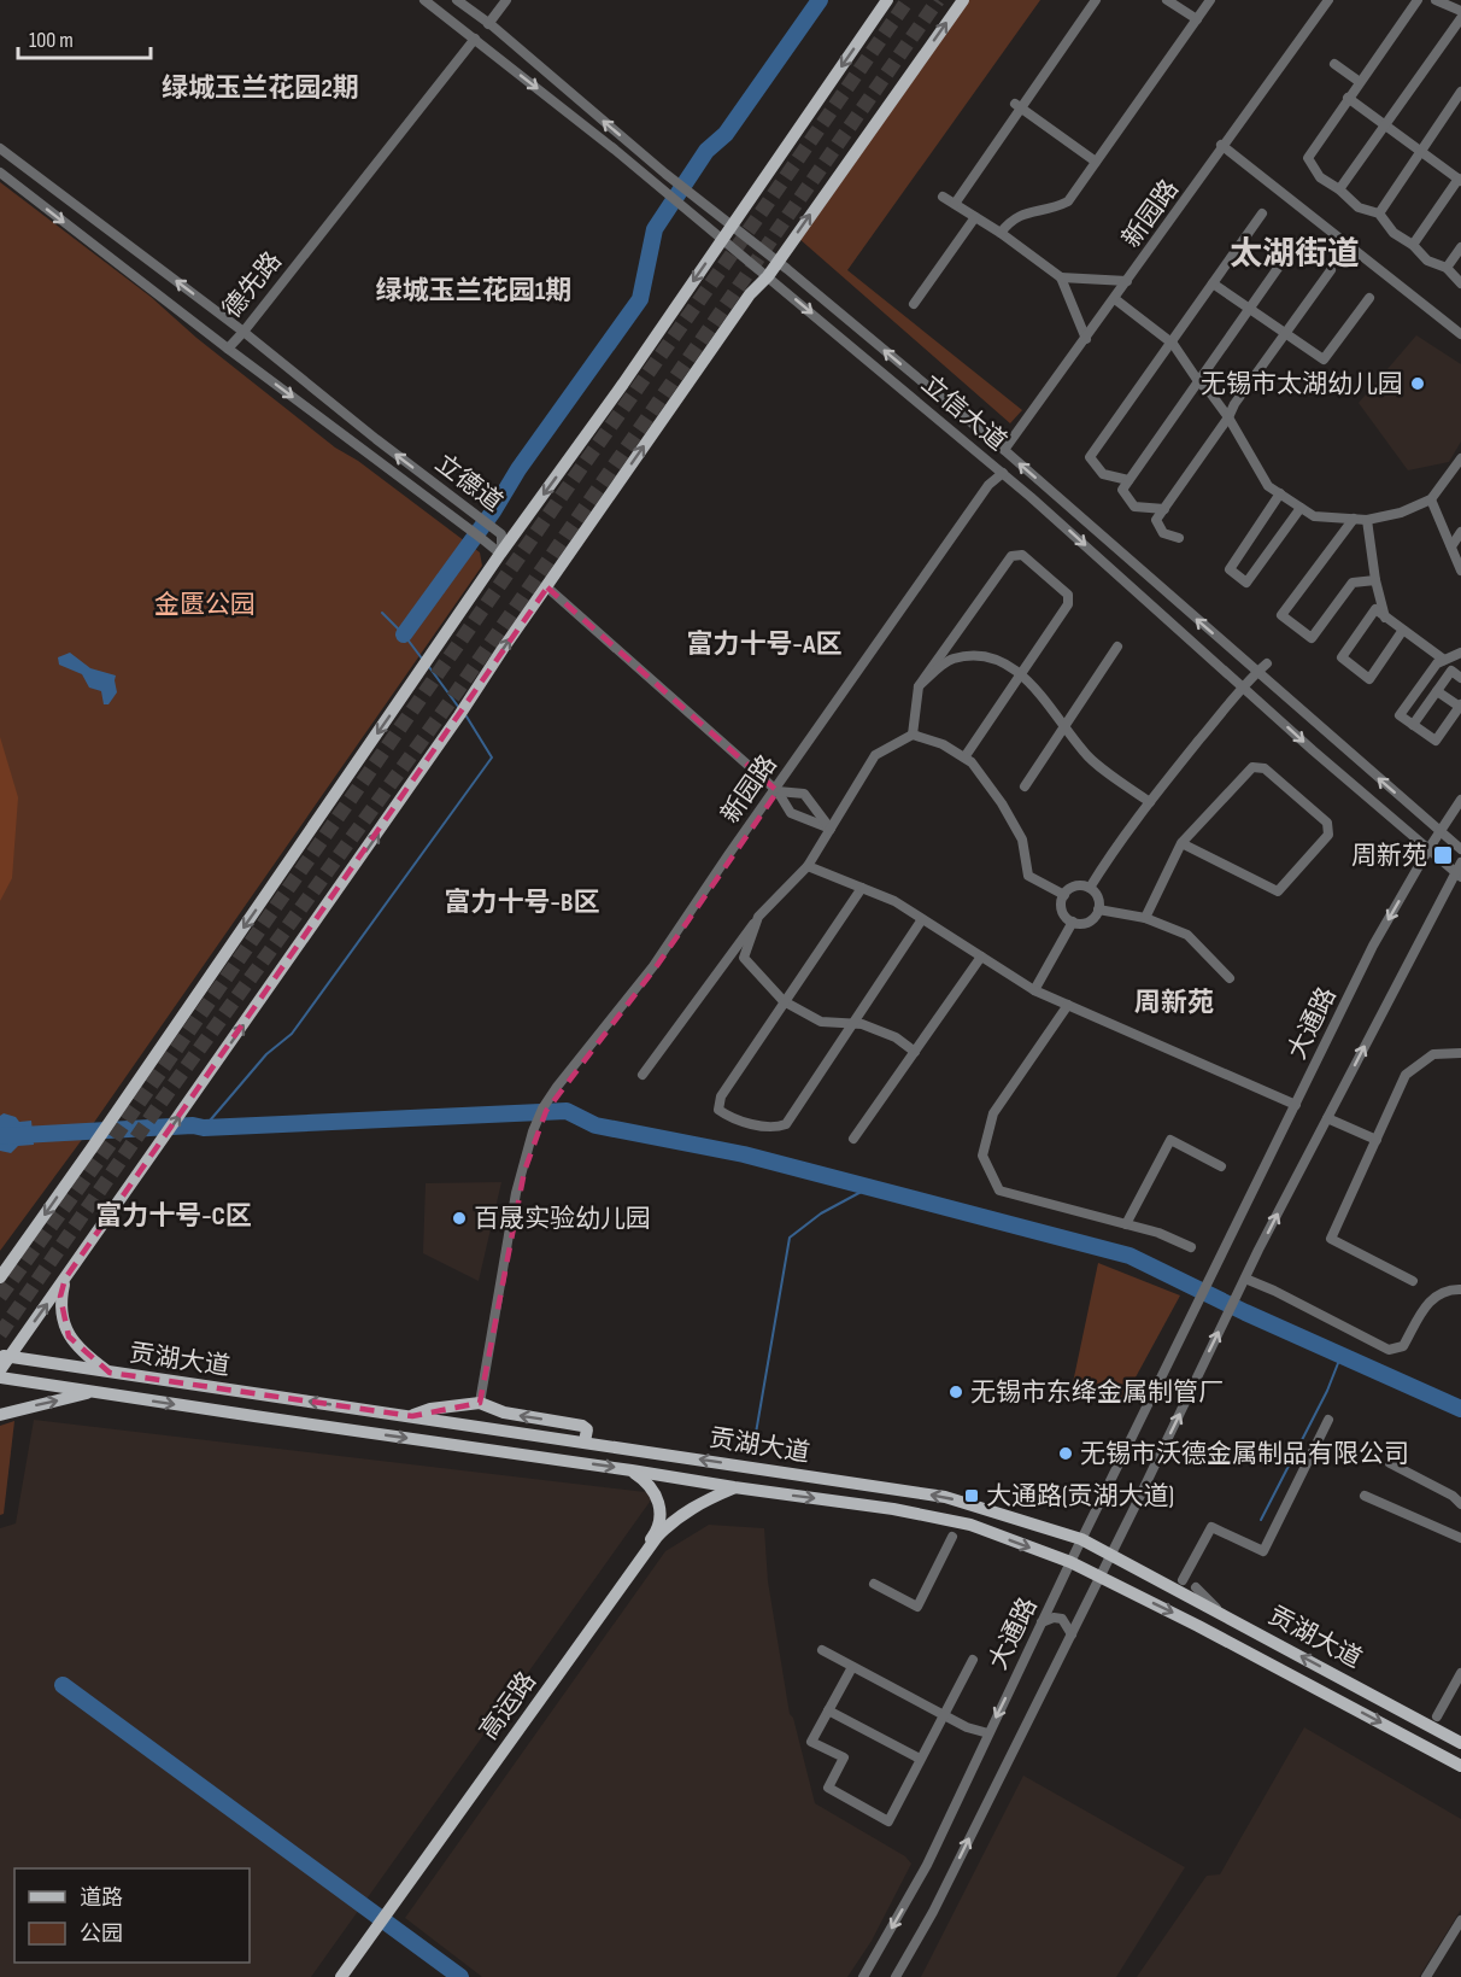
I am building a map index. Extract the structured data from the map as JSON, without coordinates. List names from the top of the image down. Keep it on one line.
{"streets":{"main road":["贡湖大道","高运路"],"street":["新园路","德先路","立信大道","立德道","大通路"]},"crossings":[["新园路","立信大道"],["德先路","立信大道"],["德先路","立德道"],["立信大道","大通路"],["大通路","贡湖大道"],["贡湖大道","高运路"]],"districts":["绿城玉兰花园2期","太湖街道","绿城玉兰花园1期","富力十号-A区","富力十号-B区","周新苑","富力十号-C区"],"parks":["金匮公园"],"places":{"other":["无锡市太湖幼儿园","百晟实验幼儿园","无锡市东绛金属制管厂","无锡市沃德金属制品有限公司"],"transit":["周新苑","大通路(贡湖大道)"]},"legend":["道路","公园"],"scale_bar":"100 m"}
